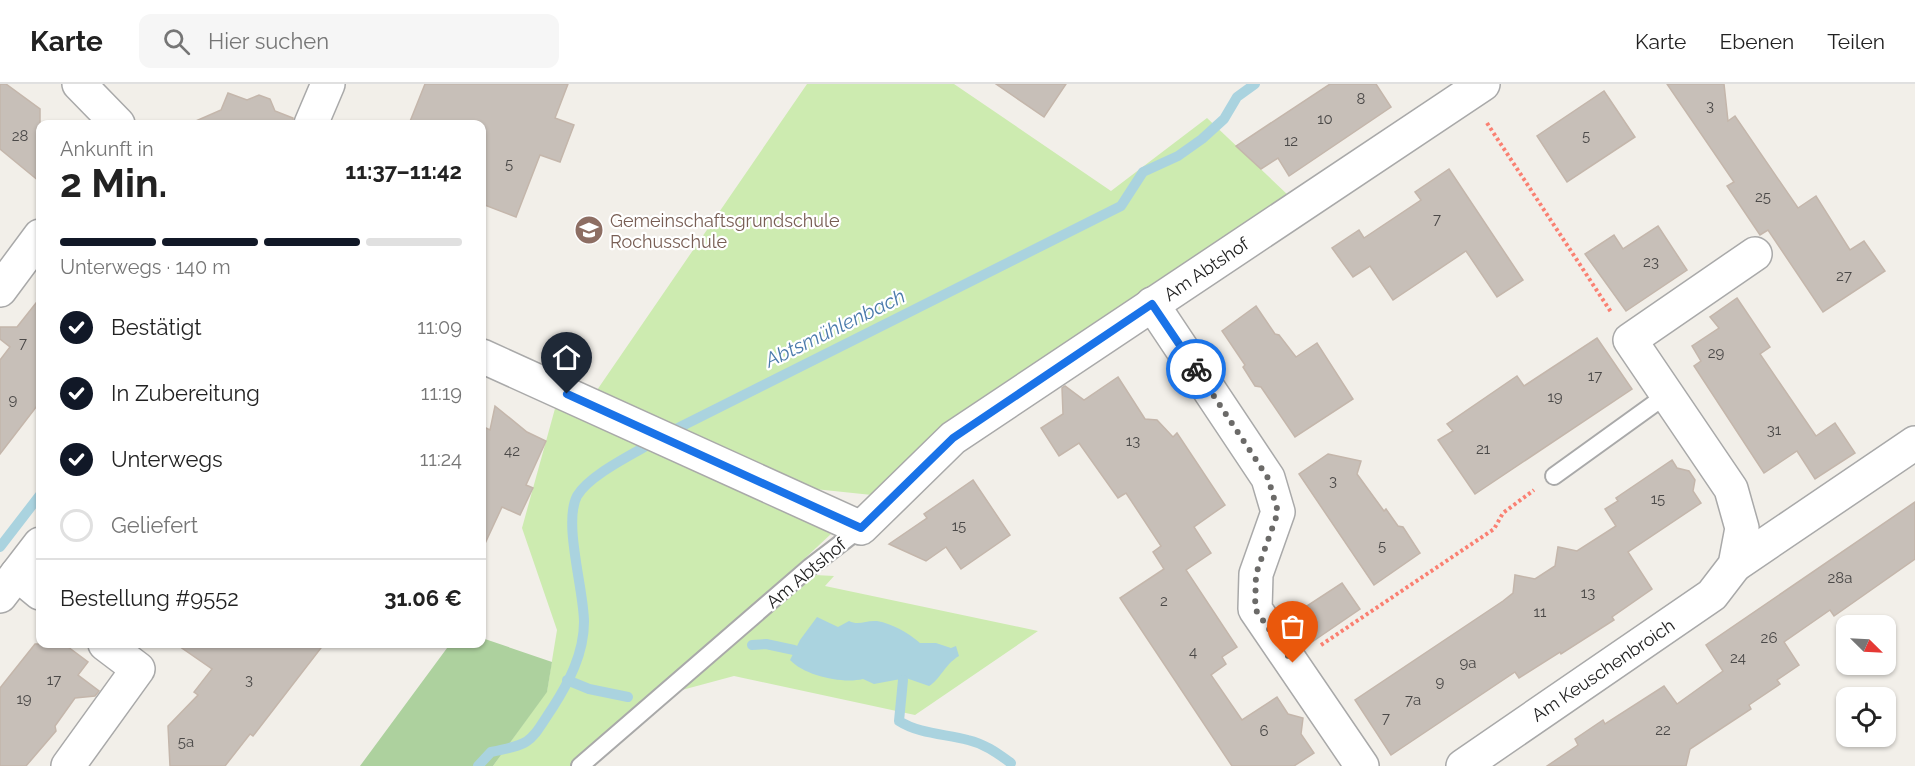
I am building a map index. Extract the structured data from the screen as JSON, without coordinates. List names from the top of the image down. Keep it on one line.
{"streets":{"street":["Am Abtshof","Am Keuschenbroich"]},"water":["Abtsmühlenbach"],"places":{"school or university":["Gemeinschaftsgrundschule Rochusschule"]},"house_numbers":["8","3","10","28","5","12","5","25","7","23","27","7","29","17","19","9","31","13","21","42","3","15","15","5","28a","13","2","11","26","4","24","9a","17","3","9","19","7a","7","22","6","5a"],"north":"bottom right","page":{"header":"Karte","search":"Hier suchen","nav":["Karte","Ebenen","Teilen"],"heading":["2 Min.","Ankunft in","11:37–11:42"],"panel":["Bestellung #9552","31.06 €"],"bar":"Unterwegs · 140 m","list":[["Bestätigt","11:09"],["In Zubereitung","11:19"],["Unterwegs","11:24"],"Geliefert"]}}
